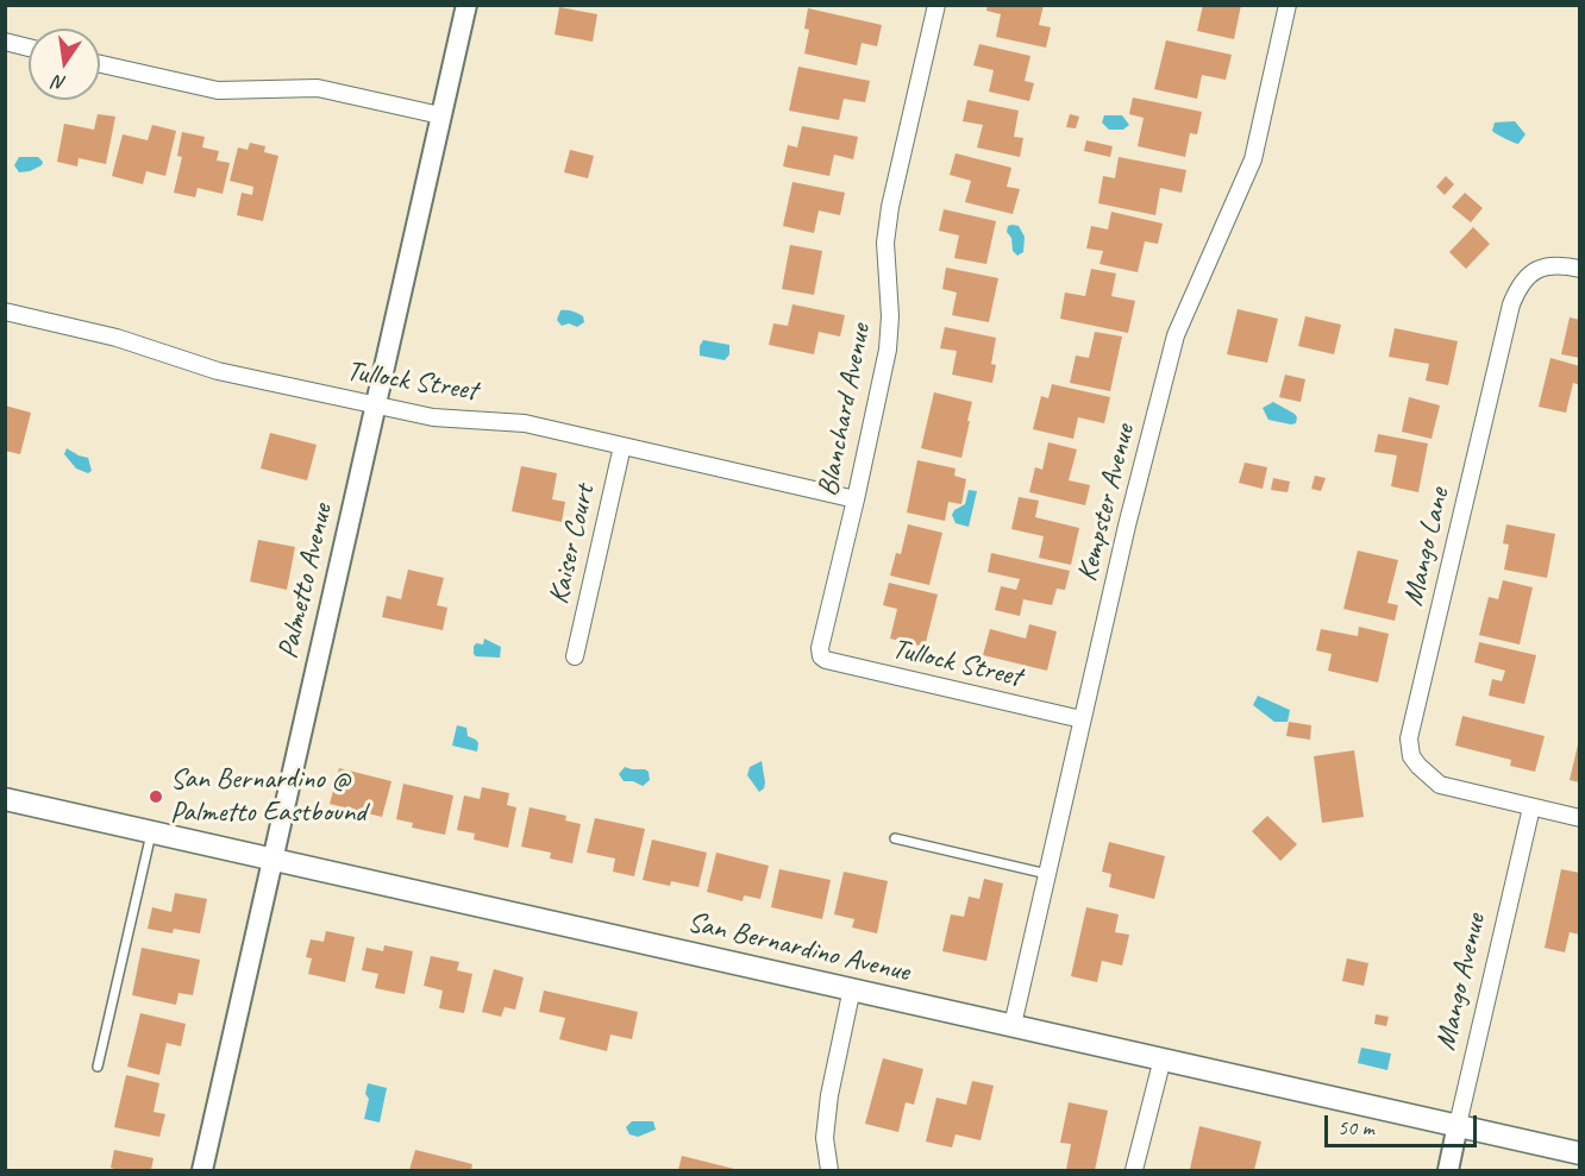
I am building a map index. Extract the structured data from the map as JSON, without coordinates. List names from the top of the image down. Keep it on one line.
{"streets":{"main road":["San Bernardino Avenue"],"street":["Tullock Street","Blanchard Avenue","Kempster Avenue","Kaiser Court","Mango Lane","Palmetto Avenue","Mango Avenue"]},"crossings":[["Tullock Street","Blanchard Avenue"],["Tullock Street","Kempster Avenue"],["Tullock Street","Kaiser Court"],["Tullock Street","Palmetto Avenue"],["Kempster Avenue","San Bernardino Avenue"],["Mango Lane","Mango Avenue"],["Palmetto Avenue","San Bernardino Avenue"],["San Bernardino Avenue","Mango Avenue"]],"places":["San Bernardino @ Palmetto Eastbound"],"scale_bar":"50 m","north":"bottom"}
